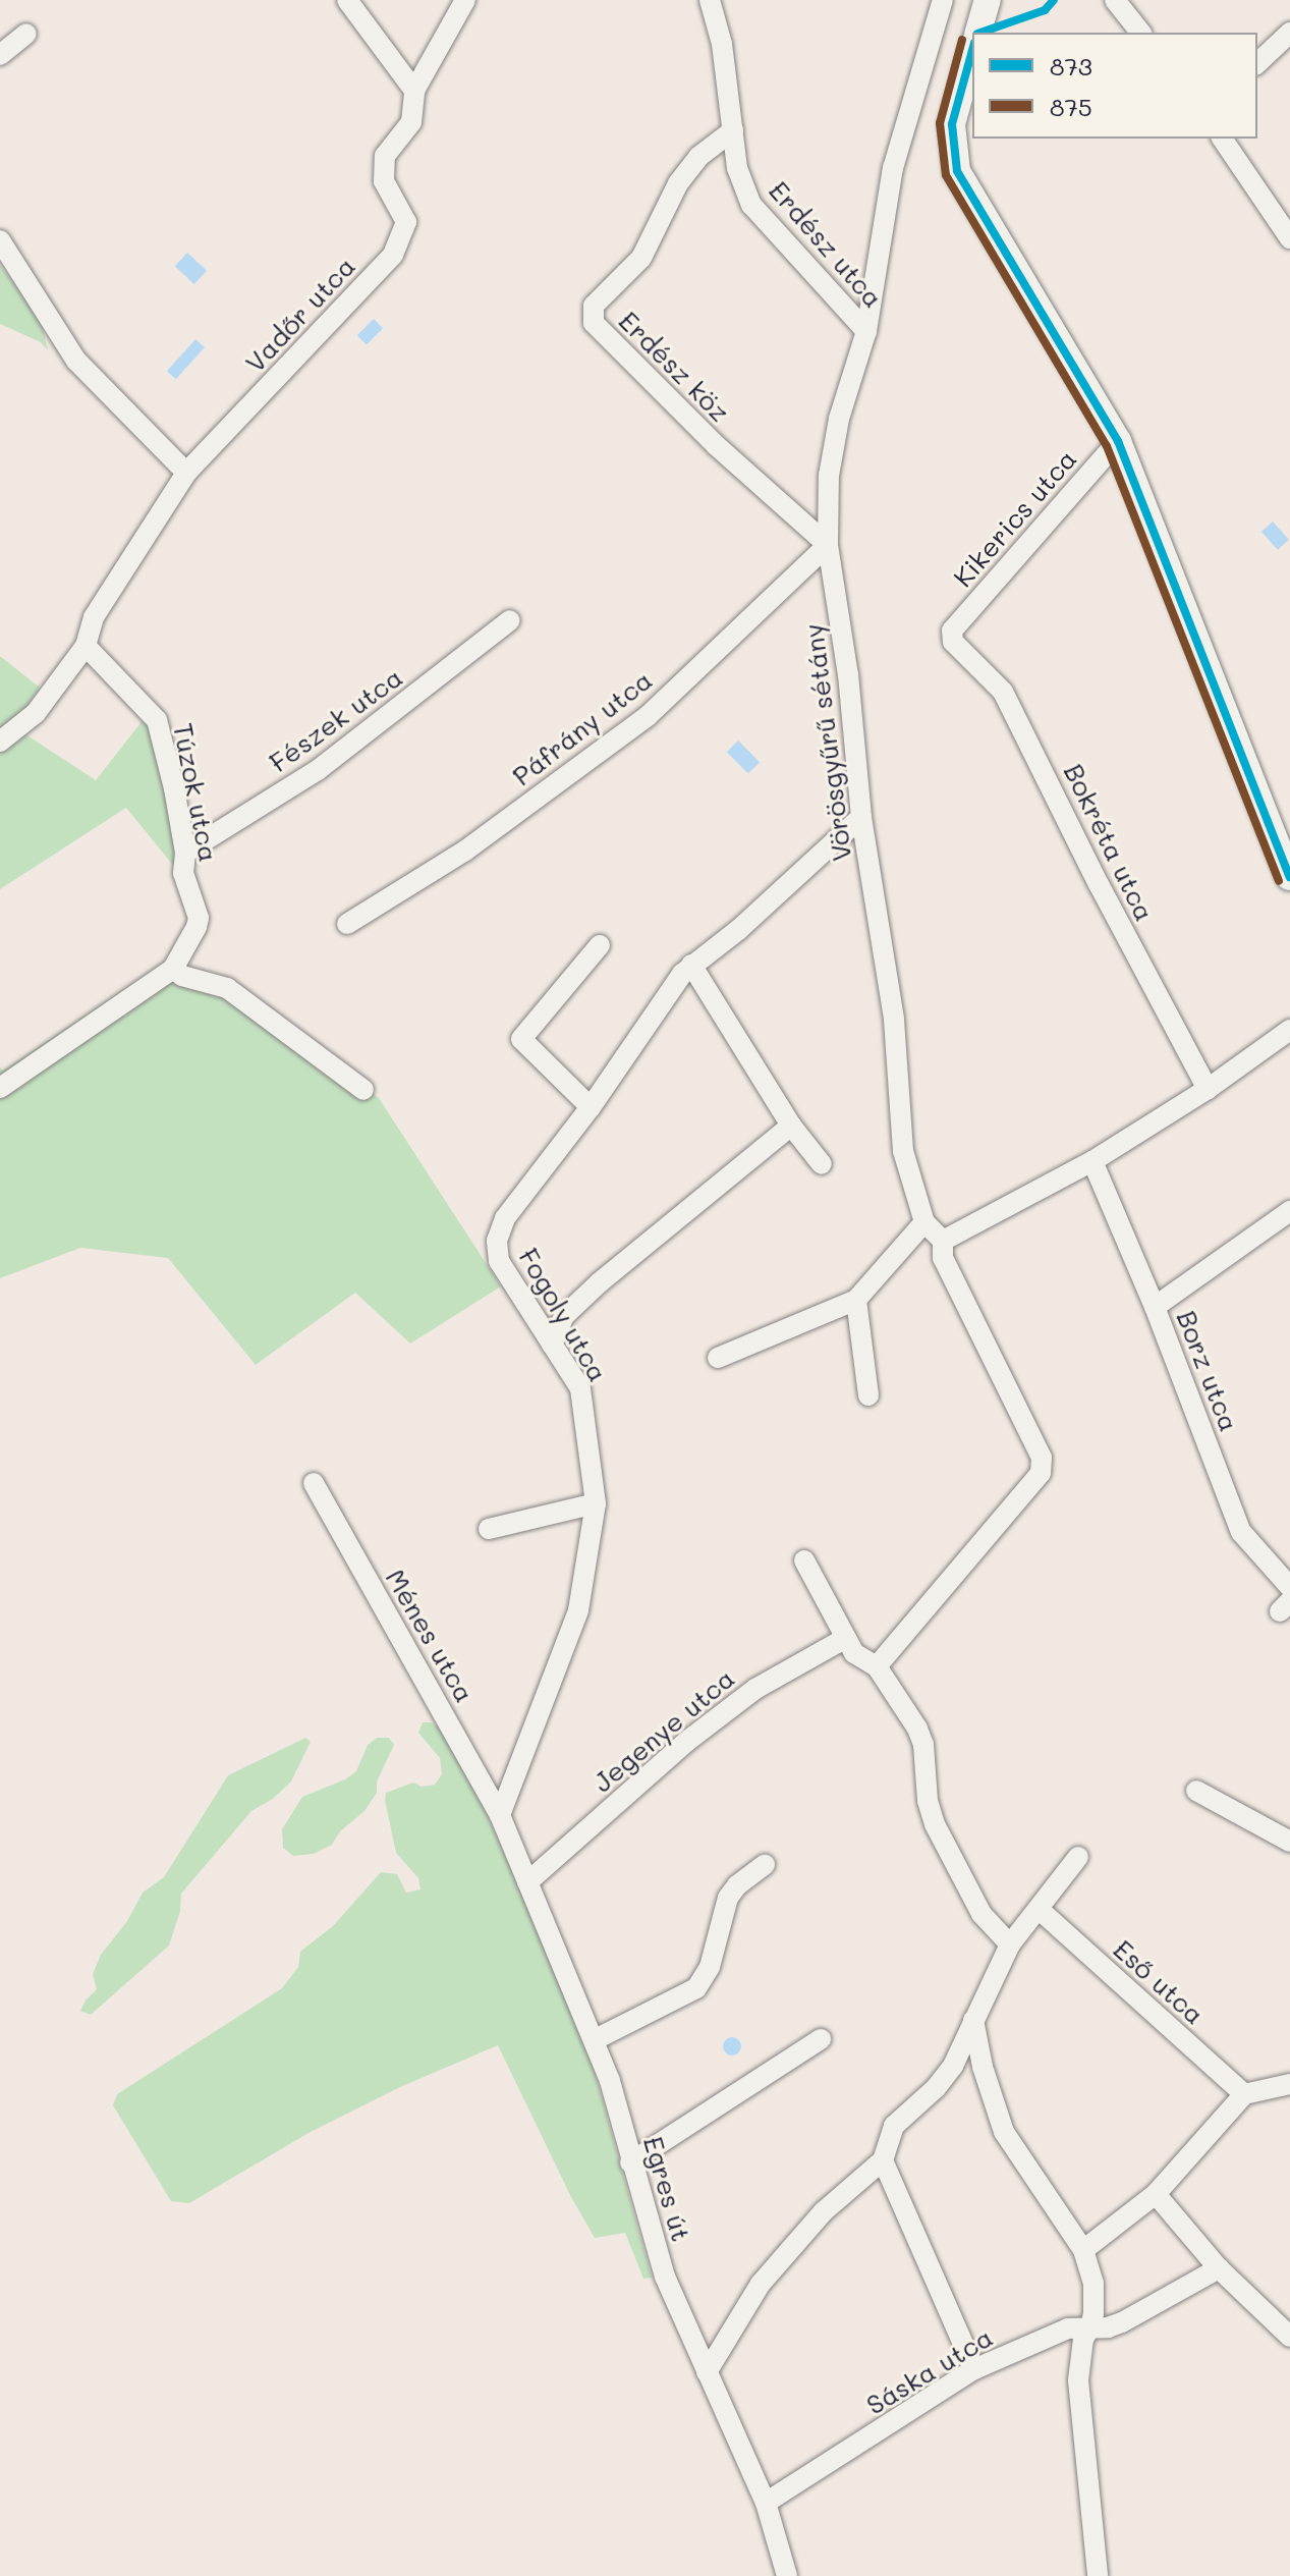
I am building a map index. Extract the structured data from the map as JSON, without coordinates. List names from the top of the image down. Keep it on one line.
{"streets":{"street":["Erdész utca","Vadőr utca","Erdész köz","Kikerics utca","Fészek utca","Páfrány utca","Vörösgyűrű sétány","Túzok utca","Bokréta utca","Fogoly utca","Borz utca","Ménes utca","Jegenye utca","Eső utca","Egres út","Sáska utca"]},"crossings":[["Erdész utca","Erdész köz"],["Erdész utca","Vörösgyűrű sétány"],["Vadőr utca","Túzok utca"],["Erdész köz","Páfrány utca"],["Erdész köz","Vörösgyűrű sétány"],["Kikerics utca","Bokréta utca"],["Fészek utca","Túzok utca"],["Páfrány utca","Vörösgyűrű sétány"],["Vörösgyűrű sétány","Fogoly utca"],["Fogoly utca","Ménes utca"],["Fogoly utca","Egres út"],["Ménes utca","Egres út"],["Jegenye utca","Egres út"],["Egres út","Sáska utca"]],"lines":["transit line 873","transit line 875"],"legend":["873","875"]}
